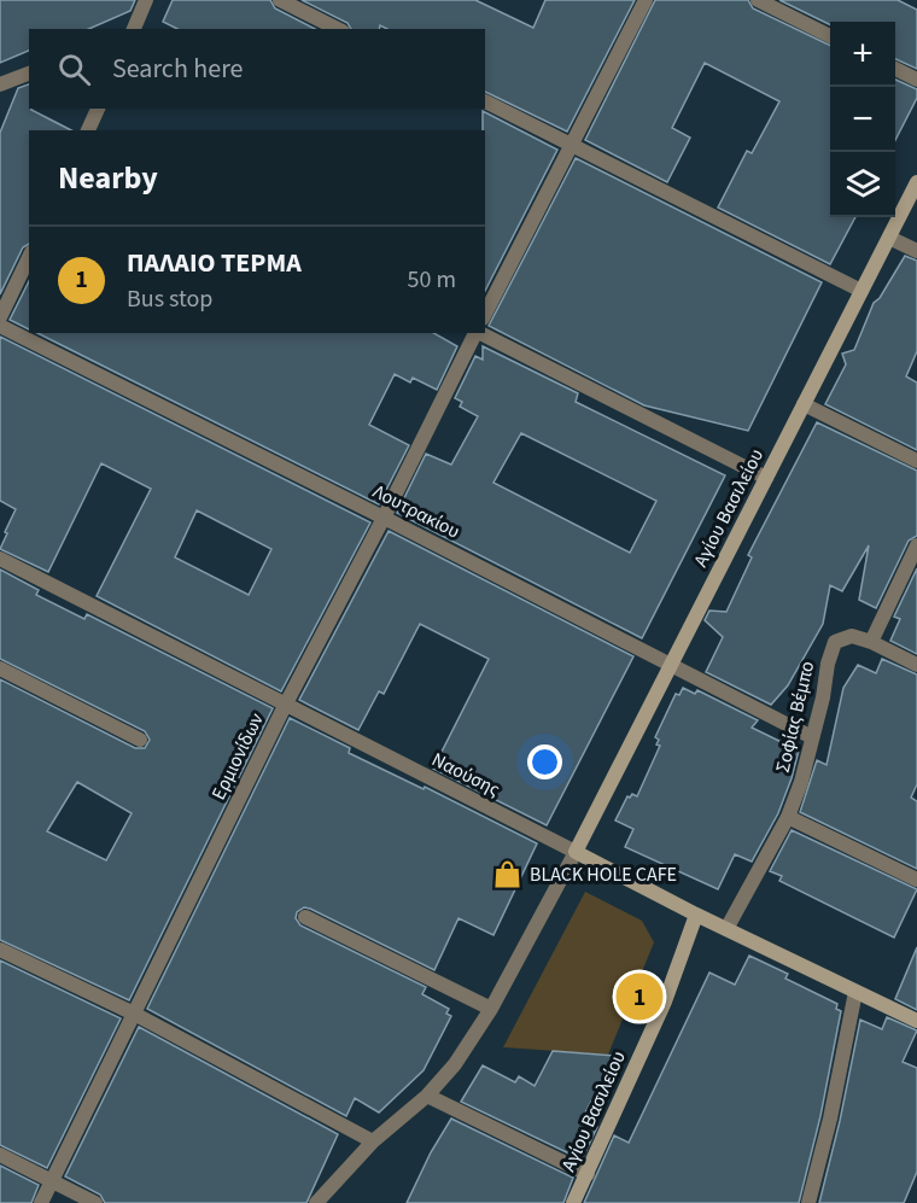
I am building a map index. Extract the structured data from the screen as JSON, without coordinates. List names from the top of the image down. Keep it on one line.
{"streets":{"street":["Αγίου Βασιλείου","Λουτρακίου","Σοφίας Βέμπο","Ερμιονίδων","Ναούσης"]},"crossings":[["Αγίου Βασιλείου","Λουτρακίου"],["Αγίου Βασιλείου","Ναούσης"],["Λουτρακίου","Σοφίας Βέμπο"],["Λουτρακίου","Ερμιονίδων"],["Σοφίας Βέμπο","Ναούσης"],["Ερμιονίδων","Ναούσης"]],"places":{"shop":["BLACK HOLE CAFE"]},"page":{"map_buttons":["+","−"],"search":"Search here","heading":"Nearby","list":[{"mark":"1","name":"ΠΑΛΑΙΟ ΤΕΡΜΑ","note":"Bus stop","value":"50 m"}],"pins":"1"}}
